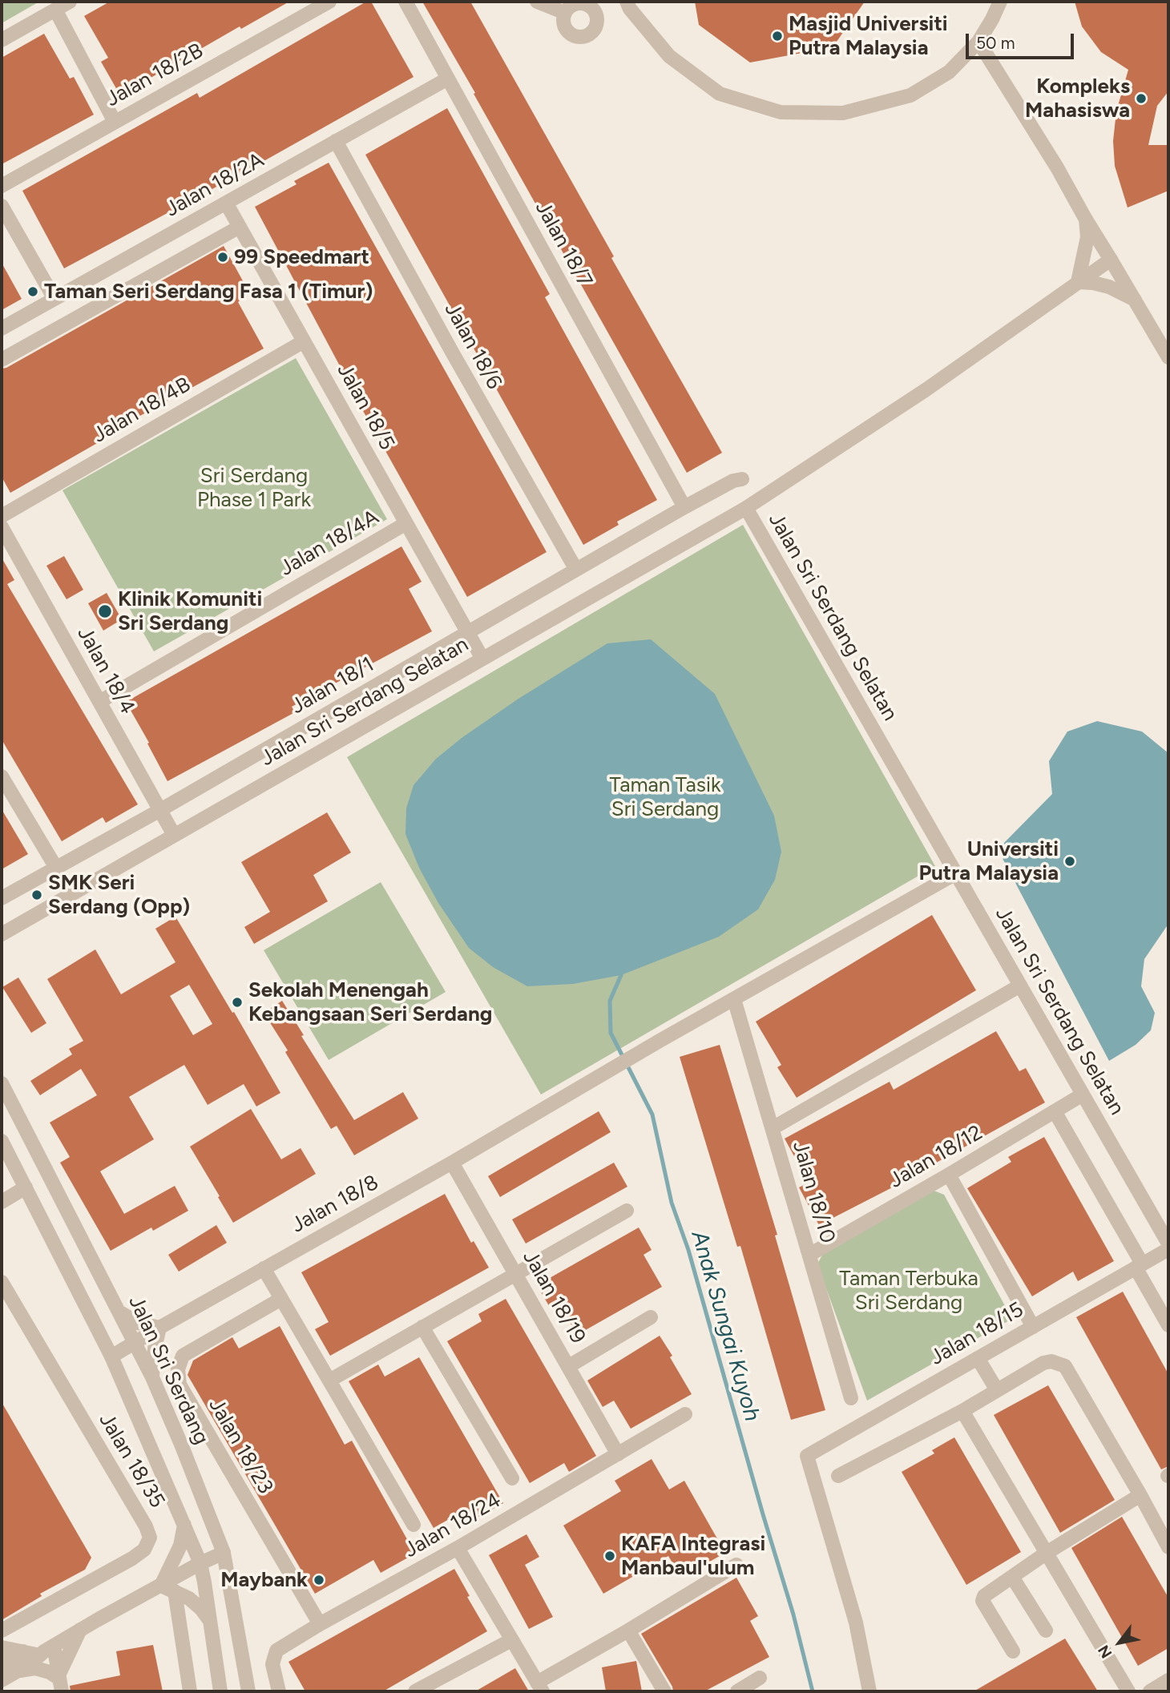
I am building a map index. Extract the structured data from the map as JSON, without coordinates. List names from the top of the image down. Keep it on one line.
{"streets":{"street":["Jalan 18/2B","Jalan 18/2A","Jalan 18/7","Jalan 18/6","Jalan 18/5","Jalan 18/4B","Jalan 18/4A","Jalan Sri Serdang Selatan","Jalan 18/4","Jalan 18/1","Jalan 18/12","Jalan 18/10","Jalan 18/8","Jalan 18/19","Jalan 18/15","Jalan Sri Serdang","Jalan 18/23","Jalan 18/35","Jalan 18/24"]},"crossings":[["Jalan 18/2A","Jalan 18/7"],["Jalan 18/2A","Jalan 18/6"],["Jalan 18/2A","Jalan 18/5"],["Jalan 18/7","Jalan 18/1"],["Jalan 18/6","Jalan 18/1"],["Jalan 18/5","Jalan 18/4B"],["Jalan 18/5","Jalan 18/4A"],["Jalan 18/5","Jalan Sri Serdang Selatan"],["Jalan 18/5","Jalan 18/1"],["Jalan 18/4A","Jalan 18/4"],["Jalan Sri Serdang Selatan","Jalan 18/4"],["Jalan Sri Serdang Selatan","Jalan 18/12"],["Jalan Sri Serdang Selatan","Jalan 18/8"],["Jalan 18/4","Jalan 18/1"],["Jalan 18/12","Jalan 18/10"],["Jalan 18/10","Jalan 18/8"],["Jalan 18/8","Jalan 18/19"],["Jalan 18/8","Jalan Sri Serdang"],["Jalan 18/19","Jalan 18/24"],["Jalan 18/23","Jalan 18/24"]],"water":["Anak Sungai Kuyoh"],"parks":["Sri Serdang Phase 1 Park","Taman Tasik Sri Serdang","Taman Terbuka Sri Serdang"],"places":["Masjid Universiti Putra Malaysia","Kompleks Mahasiswa","99 Speedmart","Taman Seri Serdang Fasa 1 (Timur)","Klinik Komuniti Sri Serdang","Universiti Putra Malaysia","SMK Seri Serdang (Opp)","Sekolah Menengah Kebangsaan Seri Serdang","KAFA Integrasi Manbaul'ulum","Maybank"],"scale_bar":"50 m","north":"bottom left"}
